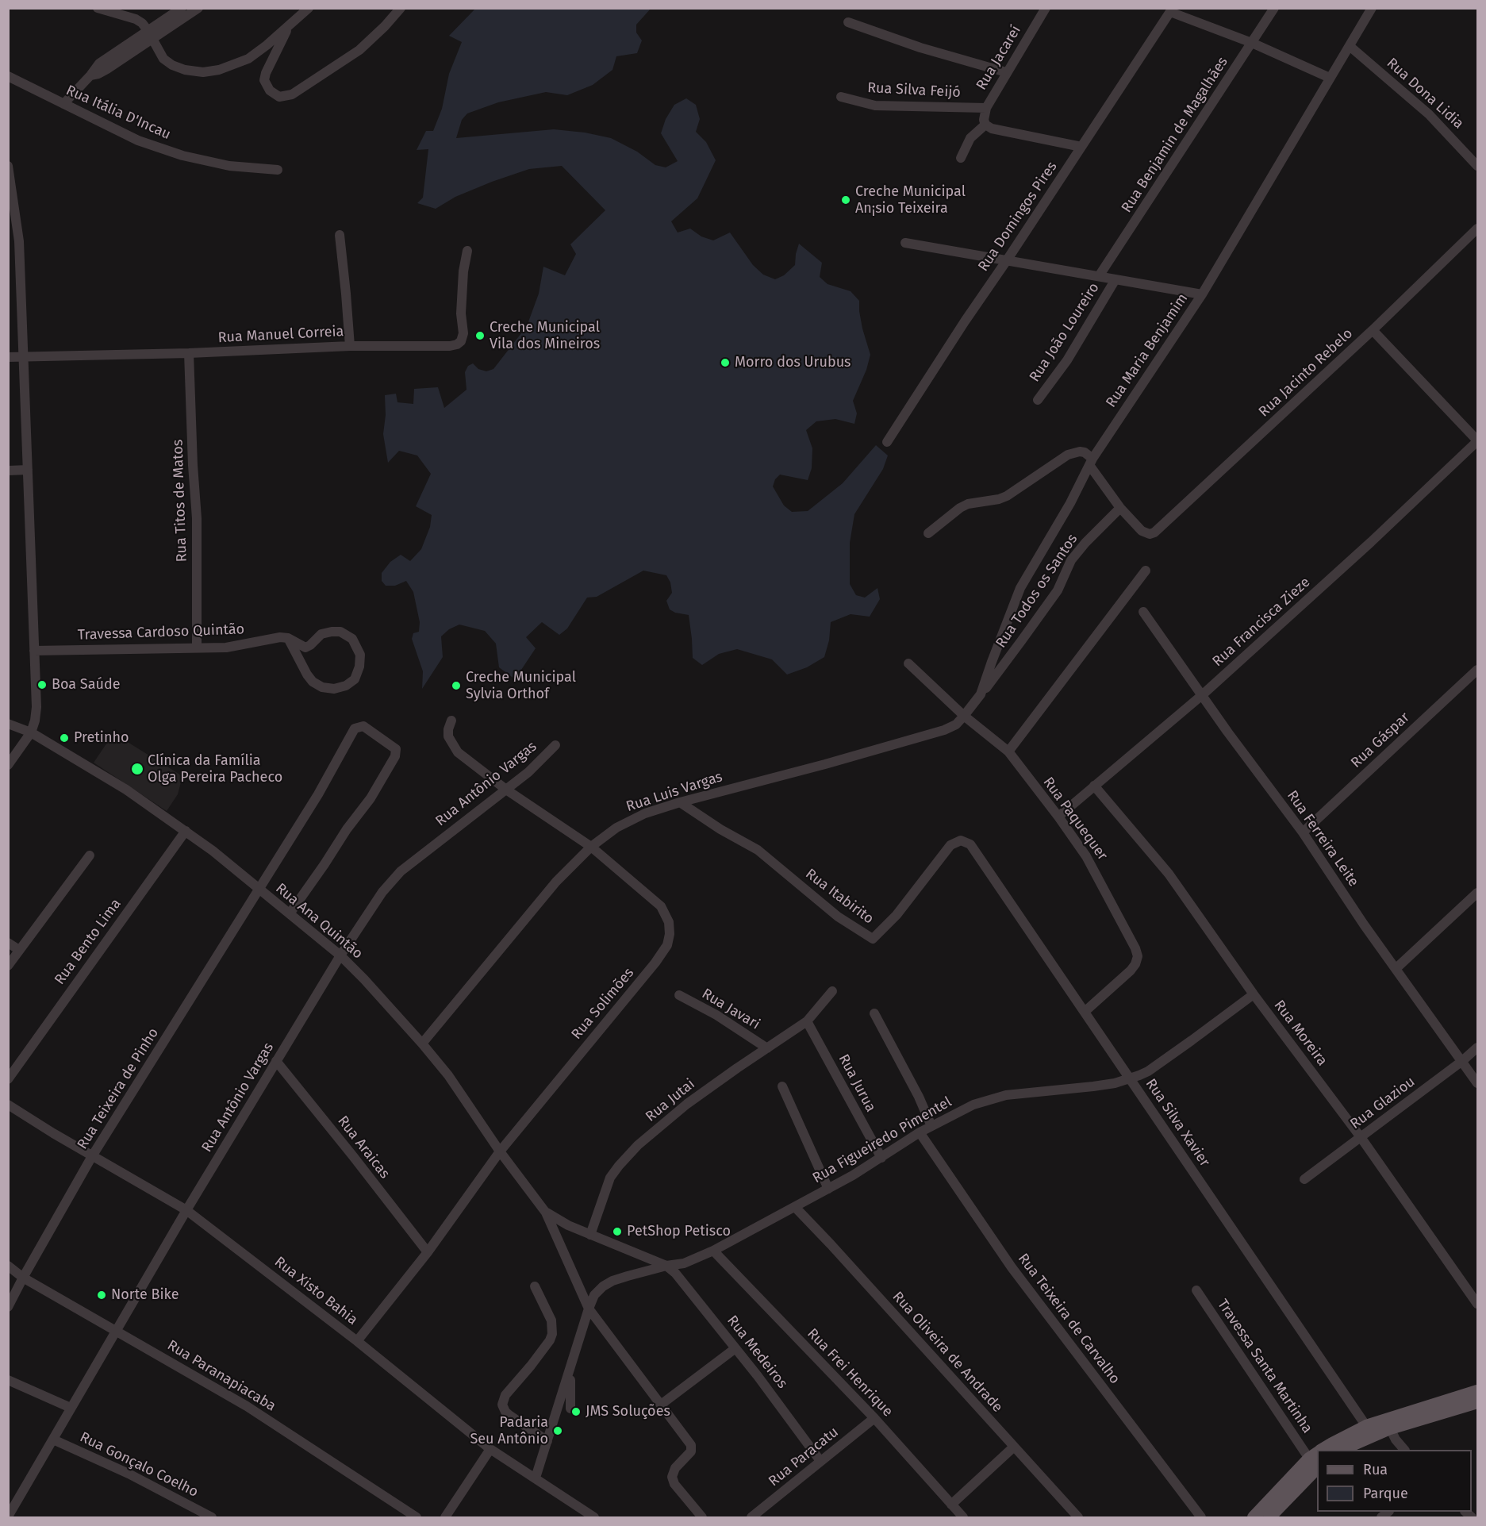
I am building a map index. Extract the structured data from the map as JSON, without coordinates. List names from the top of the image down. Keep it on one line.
{"streets":{"street":["Rua Jacareí","Rua Silva Feijó","Rua Dona Lidia","Rua Itália D'Incau","Rua Benjamin de Magalhães","Rua Domingos Pires","Rua João Loureiro","Rua Manuel Correia","Rua Maria Benjamim","Rua Jacinto Rebelo","Rua Titos de Matos","Rua Todos os Santos","Rua Francisca Zieze","Travessa Cardoso Quintão","Rua Gáspar","Rua Antônio Vargas","Rua Luis Vargas","Rua Paquequer","Rua Ferreira Leite","Rua Itabirito","Rua Ana Quintão","Rua Bento Lima","Rua Solimões","Rua Javari","Rua Moreira","Rua Jurua","Rua Teixeira de Pinho","Rua Jutai","Rua Glaziou","Rua Silva Xavier","Rua Figueiredo Pimentel","Rua Araicas","Rua Xisto Bahia","Rua Teixeira de Carvalho","Rua Medeiros","Rua Oliveira de Andrade","Travessa Santa Martinha","Rua Frei Henrique","Rua Paranapiacaba","Rua Paracatu","Rua Gonçalo Coelho"]},"crossings":[["Rua Jacareí","Rua Silva Feijó"],["Rua Dona Lidia","Rua Maria Benjamim"],["Rua Manuel Correia","Rua Titos de Matos"],["Rua Maria Benjamim","Rua Todos os Santos"],["Rua Maria Benjamim","Rua Luis Vargas"],["Rua Maria Benjamim","Rua Paquequer"],["Rua Jacinto Rebelo","Rua Todos os Santos"],["Rua Titos de Matos","Travessa Cardoso Quintão"],["Rua Francisca Zieze","Rua Paquequer"],["Rua Francisca Zieze","Rua Ferreira Leite"],["Rua Francisca Zieze","Rua Moreira"],["Rua Gáspar","Rua Ferreira Leite"],["Rua Antônio Vargas","Rua Ana Quintão"],["Rua Antônio Vargas","Rua Solimões"],["Rua Antônio Vargas","Rua Araicas"],["Rua Antônio Vargas","Rua Xisto Bahia"],["Rua Antônio Vargas","Rua Paranapiacaba"],["Rua Antônio Vargas","Rua Gonçalo Coelho"],["Rua Luis Vargas","Rua Paquequer"],["Rua Luis Vargas","Rua Itabirito"],["Rua Luis Vargas","Rua Ana Quintão"],["Rua Luis Vargas","Rua Solimões"],["Rua Paquequer","Rua Silva Xavier"],["Rua Ferreira Leite","Rua Glaziou"],["Rua Itabirito","Rua Silva Xavier"],["Rua Ana Quintão","Rua Bento Lima"],["Rua Ana Quintão","Rua Solimões"],["Rua Ana Quintão","Rua Teixeira de Pinho"],["Rua Solimões","Rua Araicas"],["Rua Solimões","Rua Xisto Bahia"],["Rua Javari","Rua Jutai"],["Rua Moreira","Rua Glaziou"],["Rua Moreira","Rua Figueiredo Pimentel"],["Rua Jurua","Rua Jutai"],["Rua Jurua","Rua Figueiredo Pimentel"],["Rua Teixeira de Pinho","Rua Xisto Bahia"],["Rua Teixeira de Pinho","Rua Paranapiacaba"],["Rua Silva Xavier","Rua Figueiredo Pimentel"],["Rua Figueiredo Pimentel","Rua Xisto Bahia"],["Rua Figueiredo Pimentel","Rua Teixeira de Carvalho"],["Rua Figueiredo Pimentel","Rua Medeiros"],["Rua Figueiredo Pimentel","Rua Oliveira de Andrade"],["Rua Figueiredo Pimentel","Rua Frei Henrique"],["Rua Medeiros","Rua Paracatu"],["Rua Frei Henrique","Rua Paracatu"]],"places":["Creche Municipal An¡sio Teixeira","Creche Municipal Vila dos Mineiros","Morro dos Urubus","Boa Saúde","Creche Municipal Sylvia Orthof","Pretinho","Clínica da Família Olga Pereira Pacheco","PetShop Petisco","Norte Bike","JMS Soluções","Padaria Seu Antônio"],"legend":["Rua","Parque"]}
